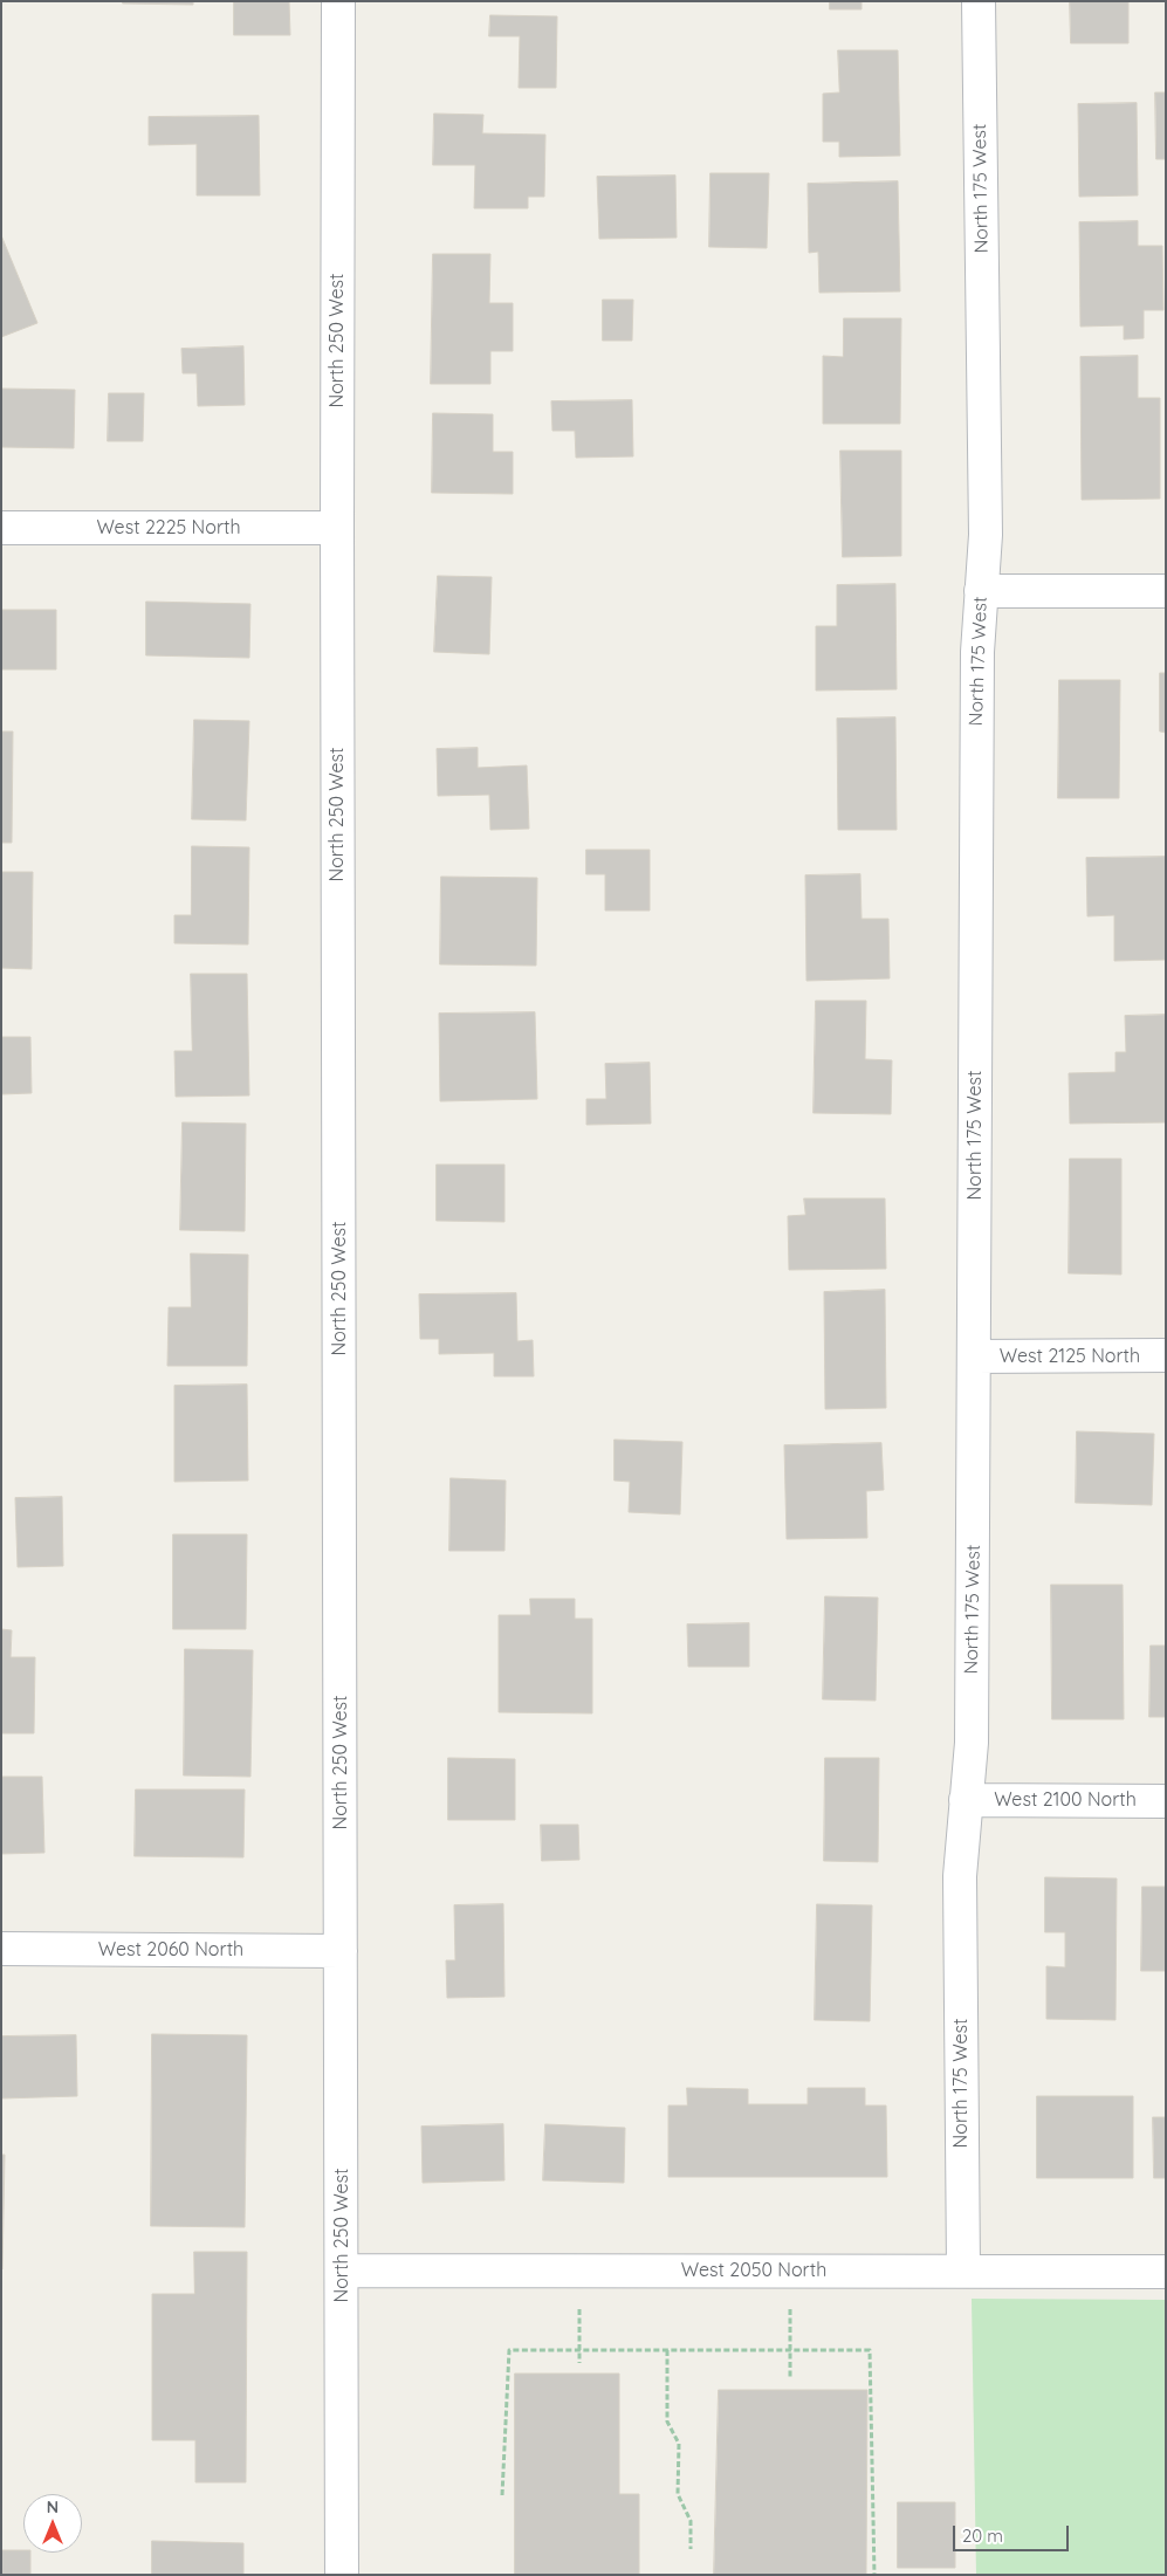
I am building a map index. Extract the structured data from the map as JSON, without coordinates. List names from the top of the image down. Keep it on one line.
{"streets":{"street":["North 175 West","North 250 West","West 2225 North","West 2125 North","West 2100 North","West 2060 North","West 2050 North"]},"crossings":[["North 175 West","West 2125 North"],["North 175 West","West 2100 North"],["North 175 West","West 2050 North"],["North 250 West","West 2225 North"],["North 250 West","West 2060 North"],["North 250 West","West 2050 North"]],"scale_bar":"20 m","north":"top"}
